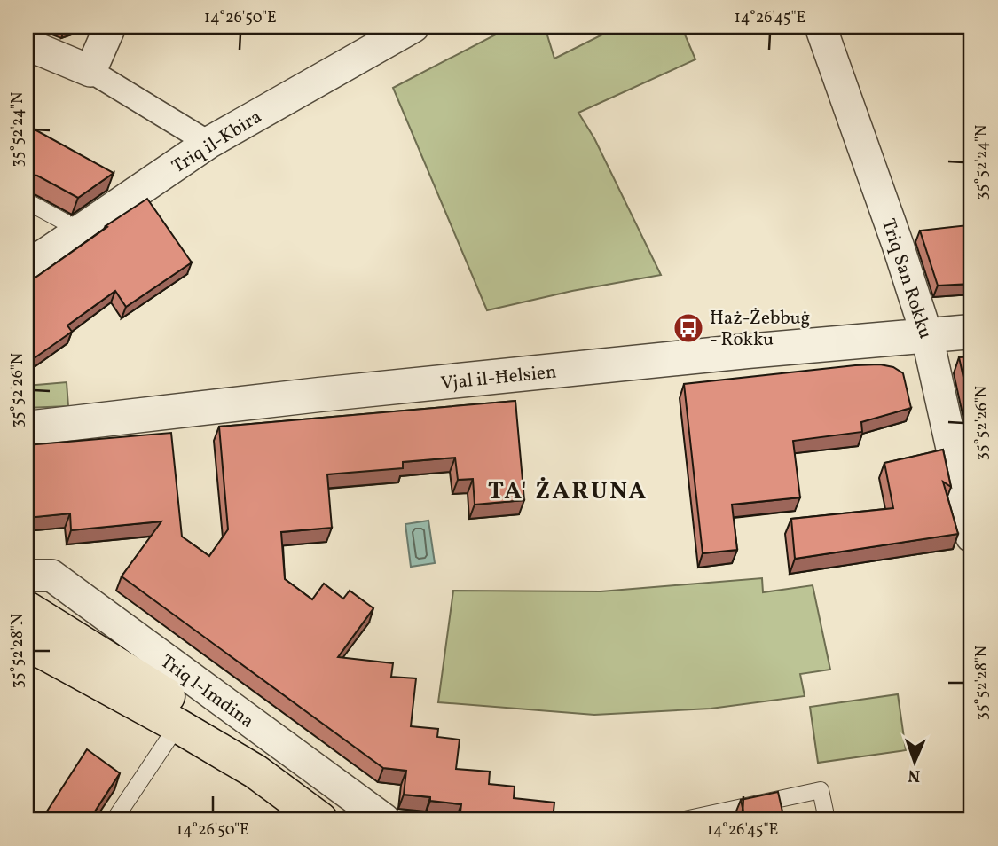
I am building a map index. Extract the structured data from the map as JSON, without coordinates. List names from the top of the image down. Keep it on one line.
{"streets":{"highway":["Triq l-Imdina"],"street":["Triq il-Kbira","Triq San Rokku","Vjal il-Ħelsien"]},"crossings":[["Triq San Rokku","Vjal il-Ħelsien"]],"districts":["TA' ŻARUNA"],"places":{"bus stop":["Ħaż-Żebbuġ - Rokku"]},"north":"bottom","coordinates":["14°26'50\"E","14°26'45\"E","35°52'24\"N","35°52'26\"N","35°52'28\"N"]}
